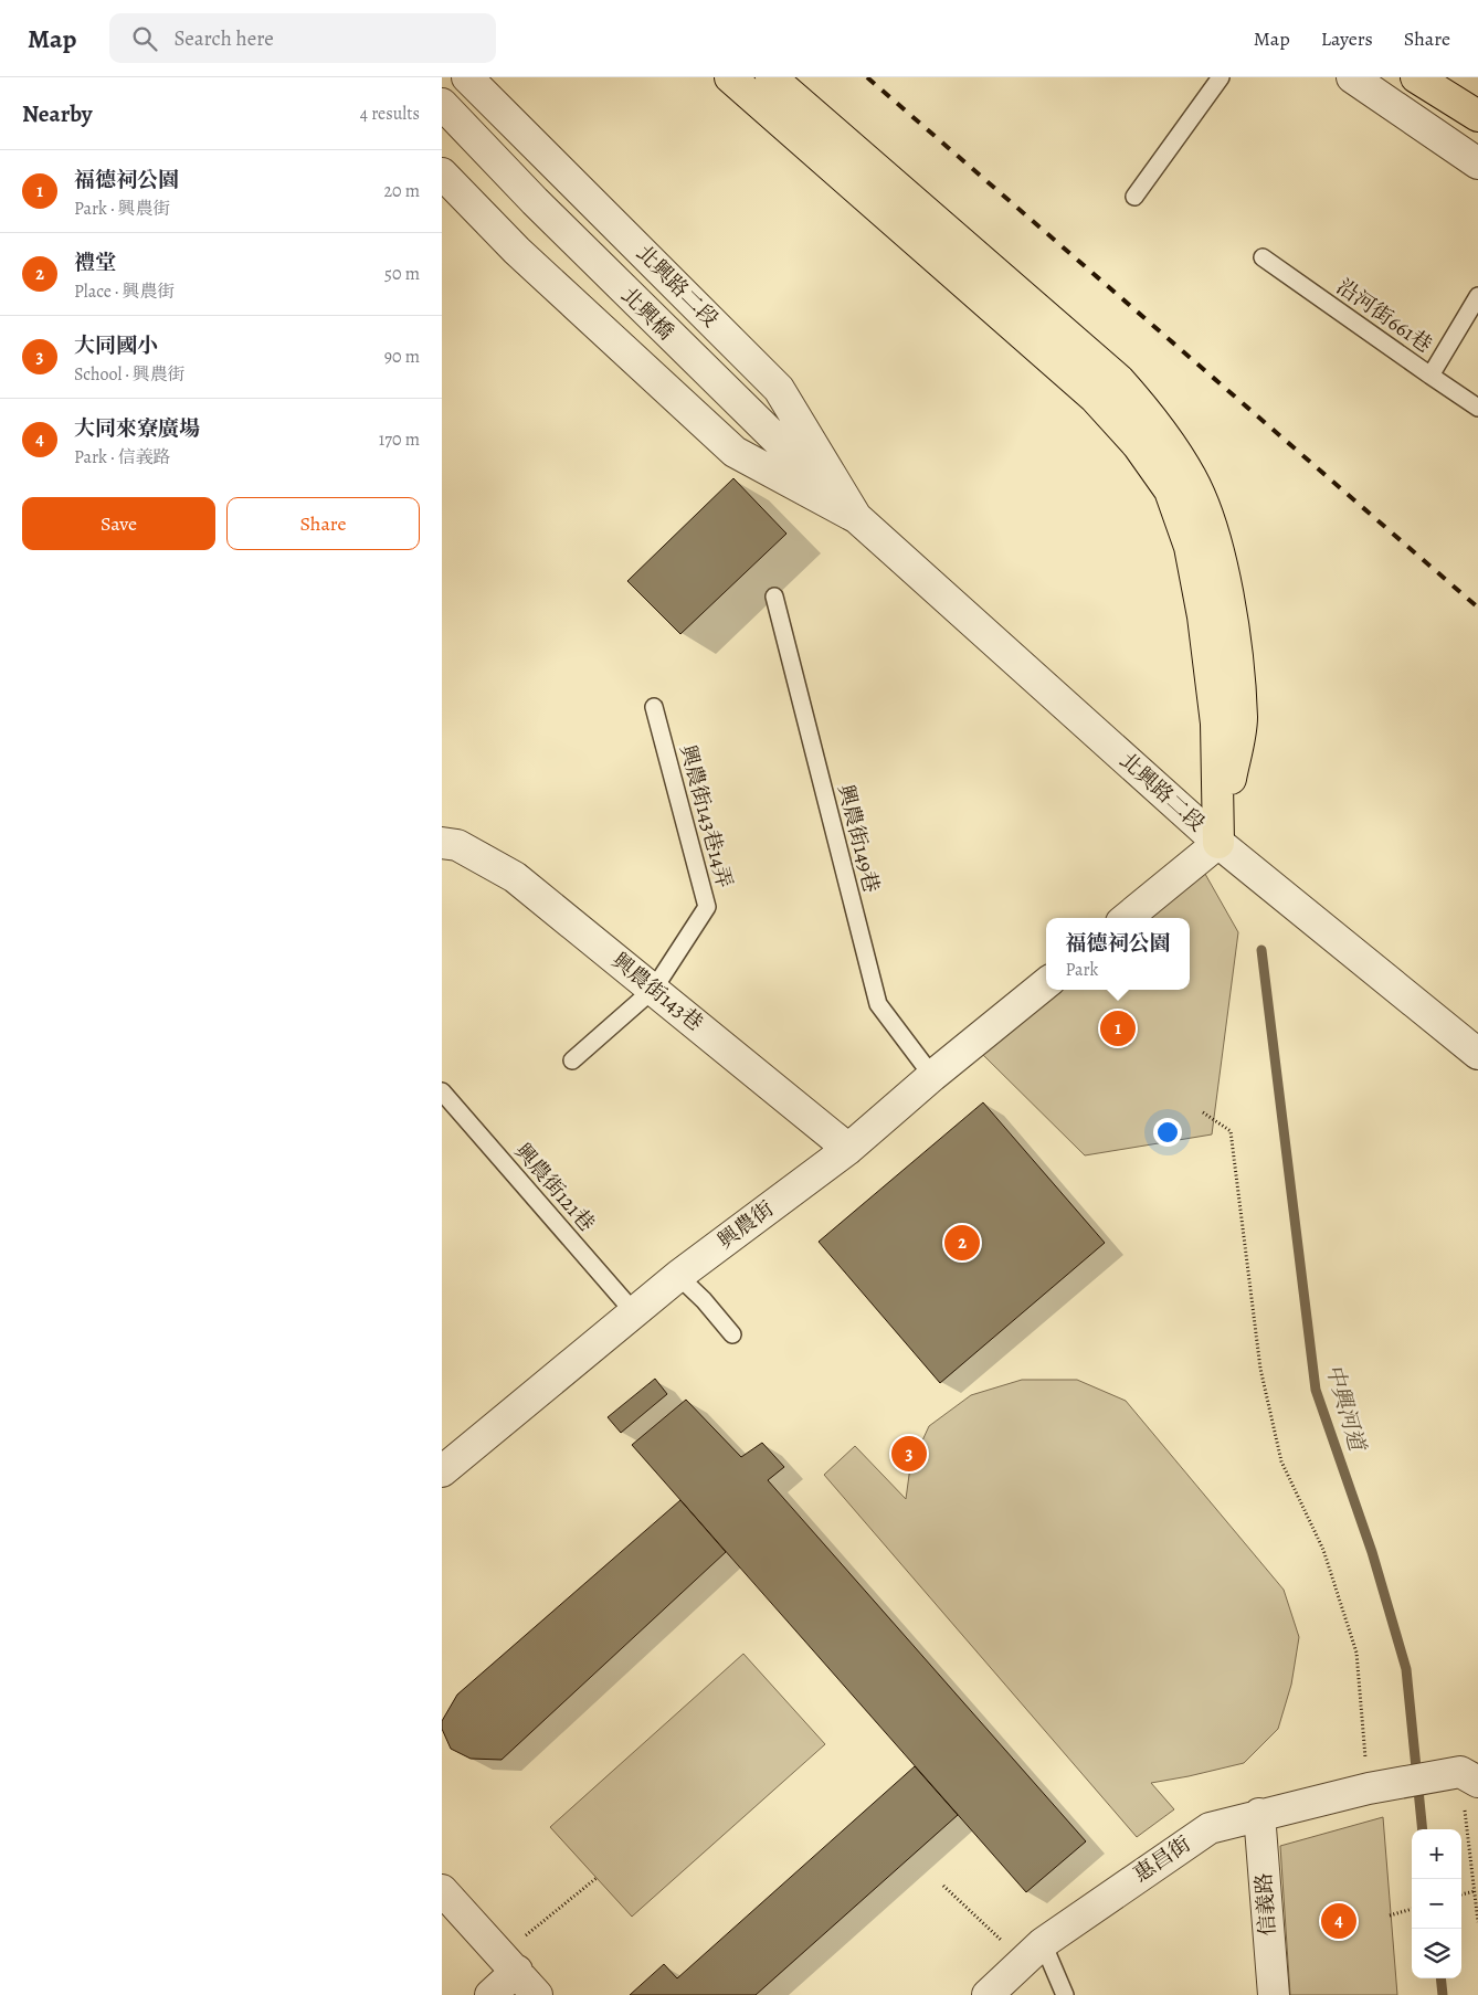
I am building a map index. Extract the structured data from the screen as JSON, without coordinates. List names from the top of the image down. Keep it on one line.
{"streets":{"street":["北興路二段","北興橋","興農街143巷","興農街","惠昌街","信義路"],"lane":["沿河街661巷","興農街143巷14弄","興農街149巷","興農街121巷"]},"crossings":[["北興路二段","北興橋"],["興農街143巷14弄","興農街143巷"],["興農街149巷","興農街"],["興農街143巷","興農街"],["興農街121巷","興農街"],["惠昌街","信義路"]],"water":["中興河道"],"page":{"header":"Map","search":"Search here","nav":["Map","Layers","Share"],"heading":["Nearby","4 results"],"list":[{"mark":"1","name":"福德祠公園","note":"Park · 興農街","value":"20 m"},{"mark":"2","name":"禮堂","note":"Place · 興農街","value":"50 m"},{"mark":"3","name":"大同國小","note":"School · 興農街","value":"90 m"},{"mark":"4","name":"大同來寮廣場","note":"Park · 信義路","value":"170 m"}],"buttons":["Save","Share"],"popup":["福德祠公園","Park"],"pins":["1","2","3","4"],"map_buttons":["+","−"]}}
